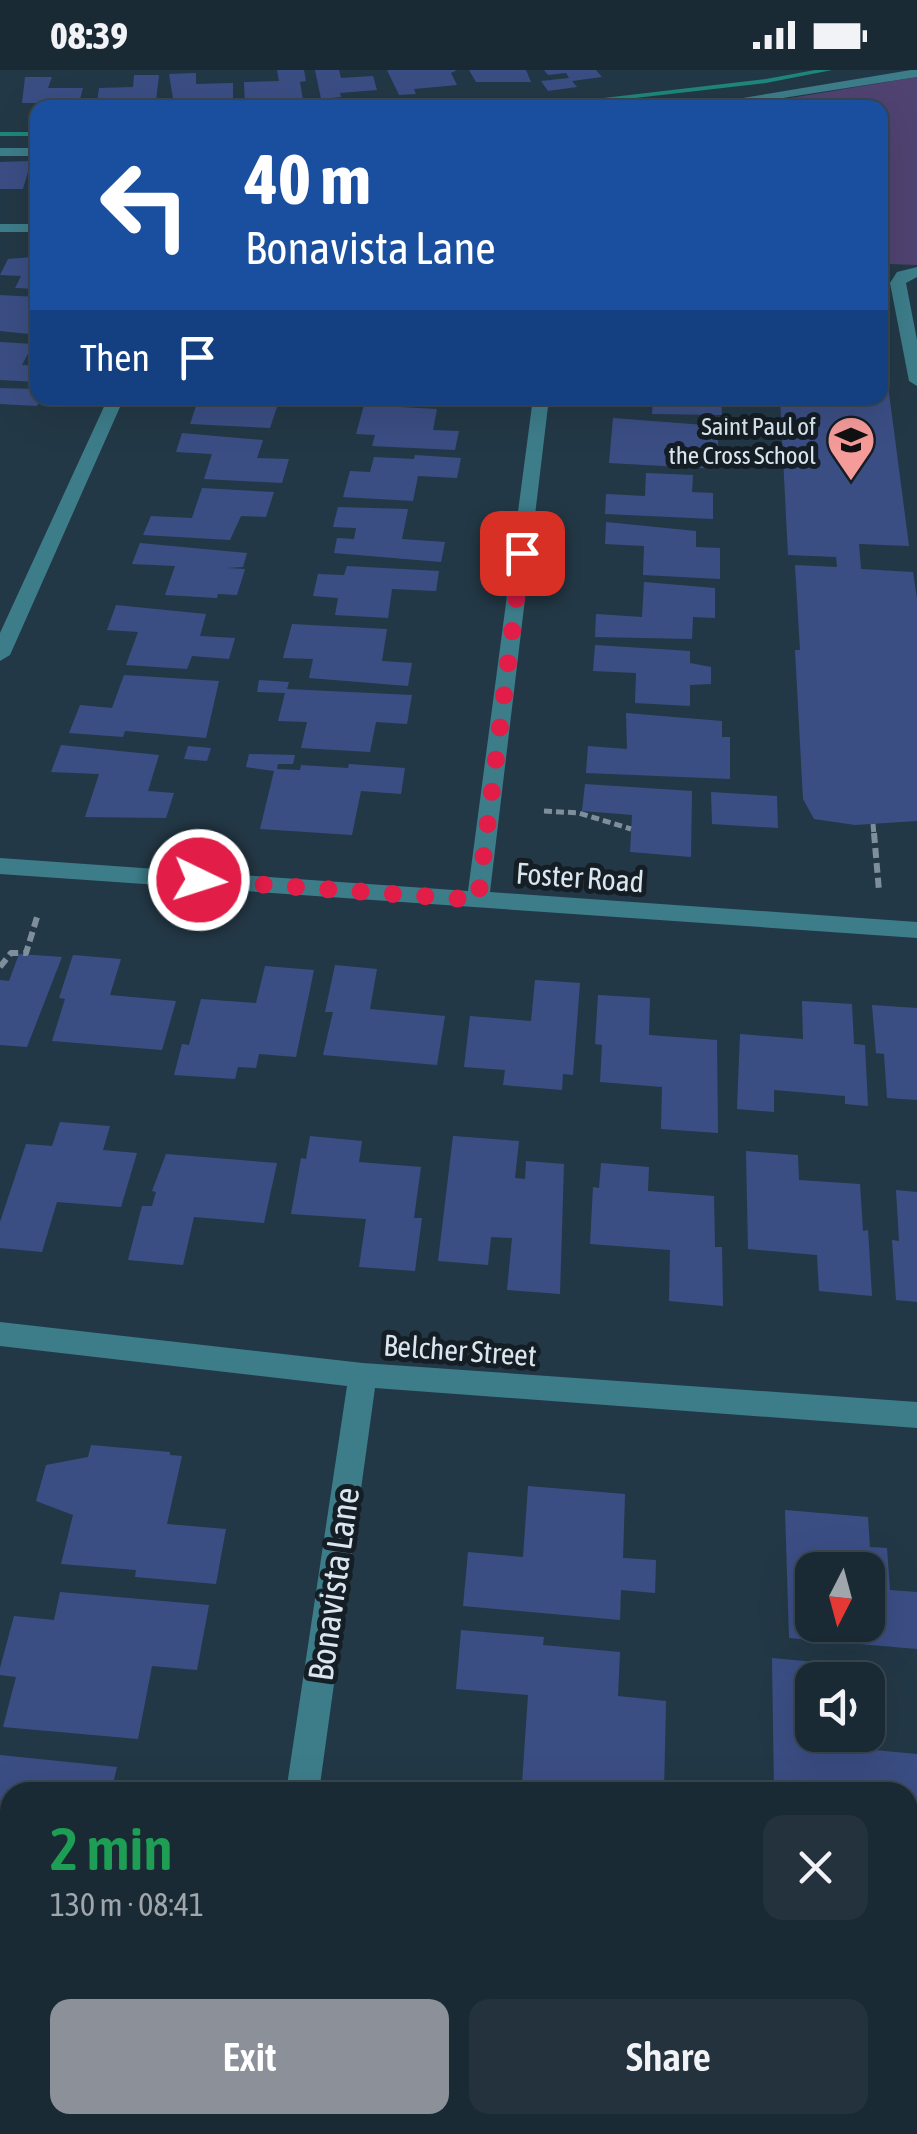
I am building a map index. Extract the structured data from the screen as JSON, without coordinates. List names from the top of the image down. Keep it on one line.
{"streets":{"street":["Foster Road","Belcher Street","Bonavista Lane"]},"crossings":[["Belcher Street","Bonavista Lane"]],"places":{"school or university":["Saint Paul of the Cross School"]},"north":"bottom","page":{"status":"08:39","turn":["40 m","Bonavista Lane"],"then":"Then","heading":["2 min","130 m · 08:41"],"buttons":["Exit","Share"]}}
